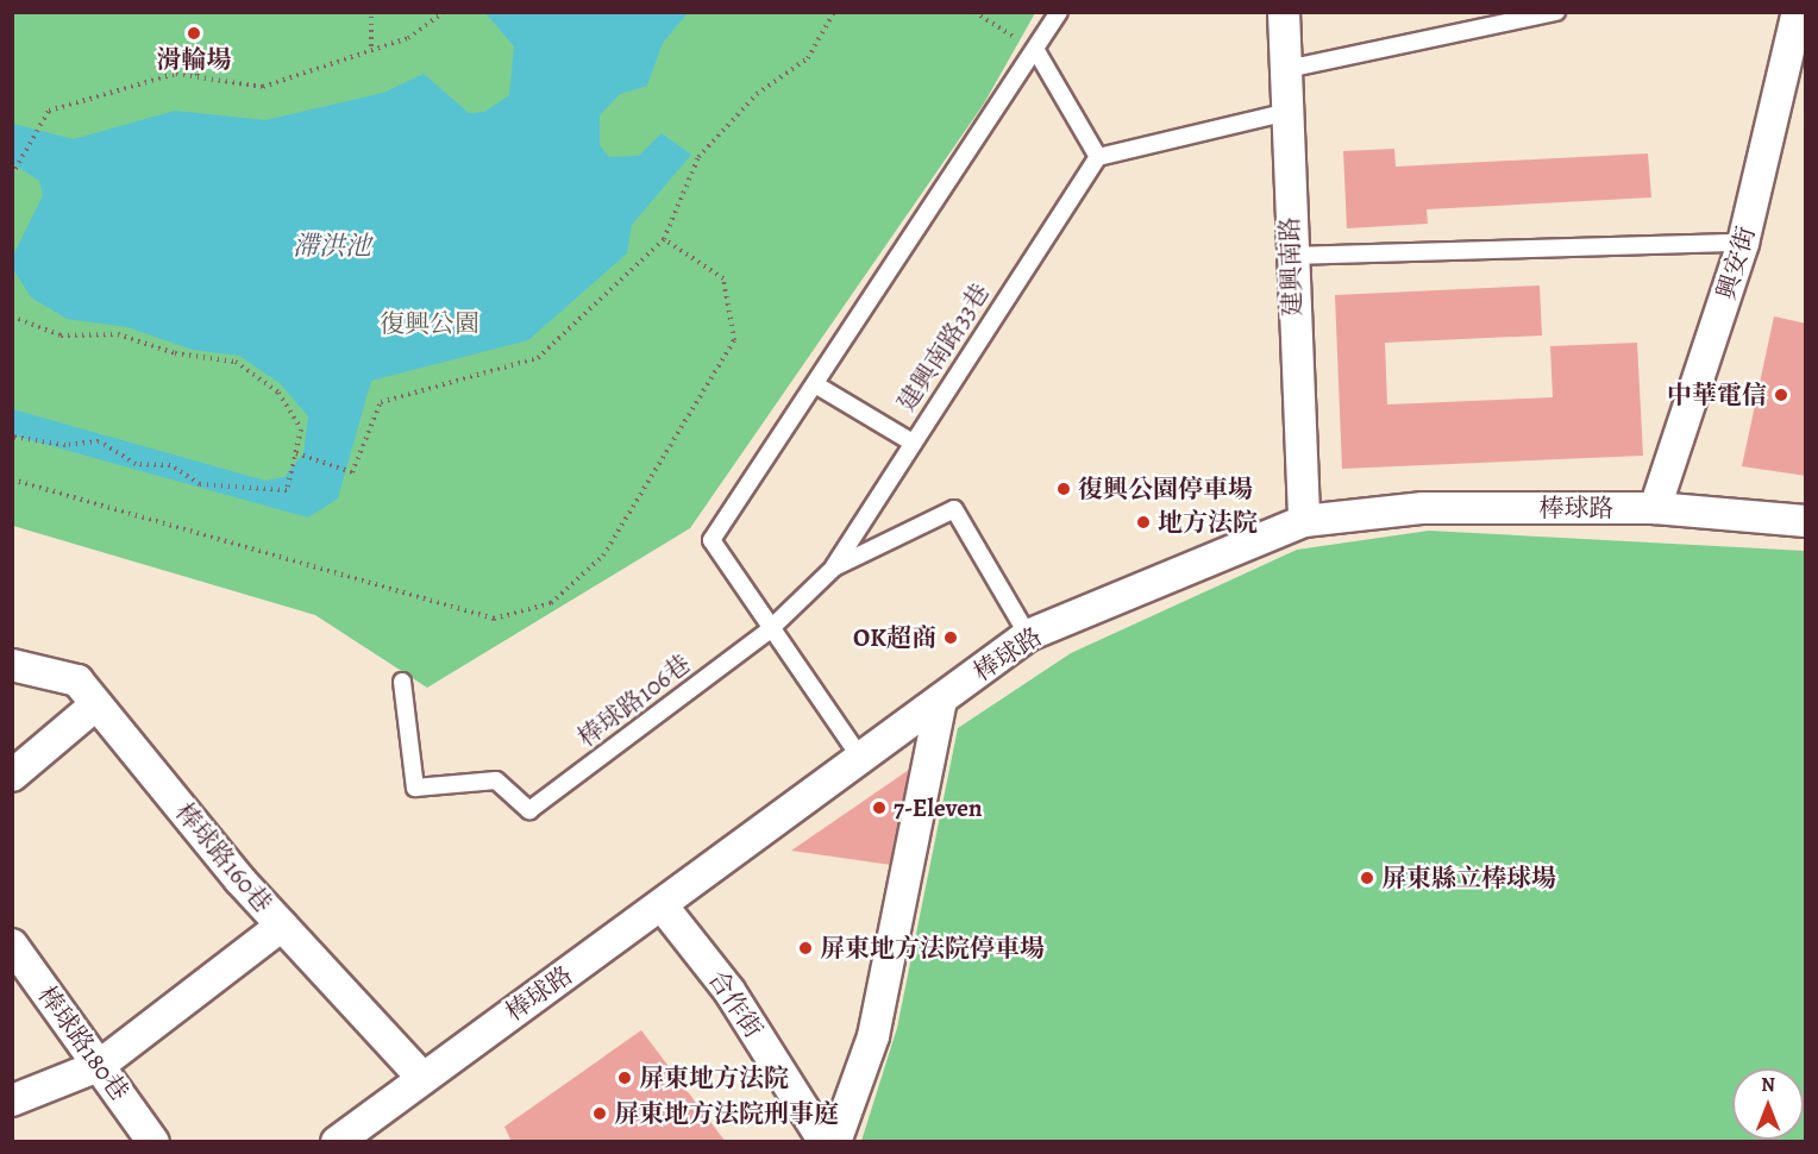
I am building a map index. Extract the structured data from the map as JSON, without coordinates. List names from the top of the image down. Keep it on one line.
{"streets":{"street":["興安街","建興南路","棒球路","棒球路160巷","合作街","棒球路180巷"],"lane":["建興南路33巷","棒球路106巷"]},"crossings":[["興安街","棒球路"],["建興南路","棒球路"],["建興南路33巷","棒球路106巷"],["棒球路","棒球路160巷"],["棒球路","合作街"]],"water":["滯洪池"],"parks":["復興公園"],"places":["滑輪場","中華電信","復興公園停車場","地方法院","OK超商","7-Eleven","屏東縣立棒球場","屏東地方法院停車場","屏東地方法院","屏東地方法院刑事庭"],"north":"top"}
